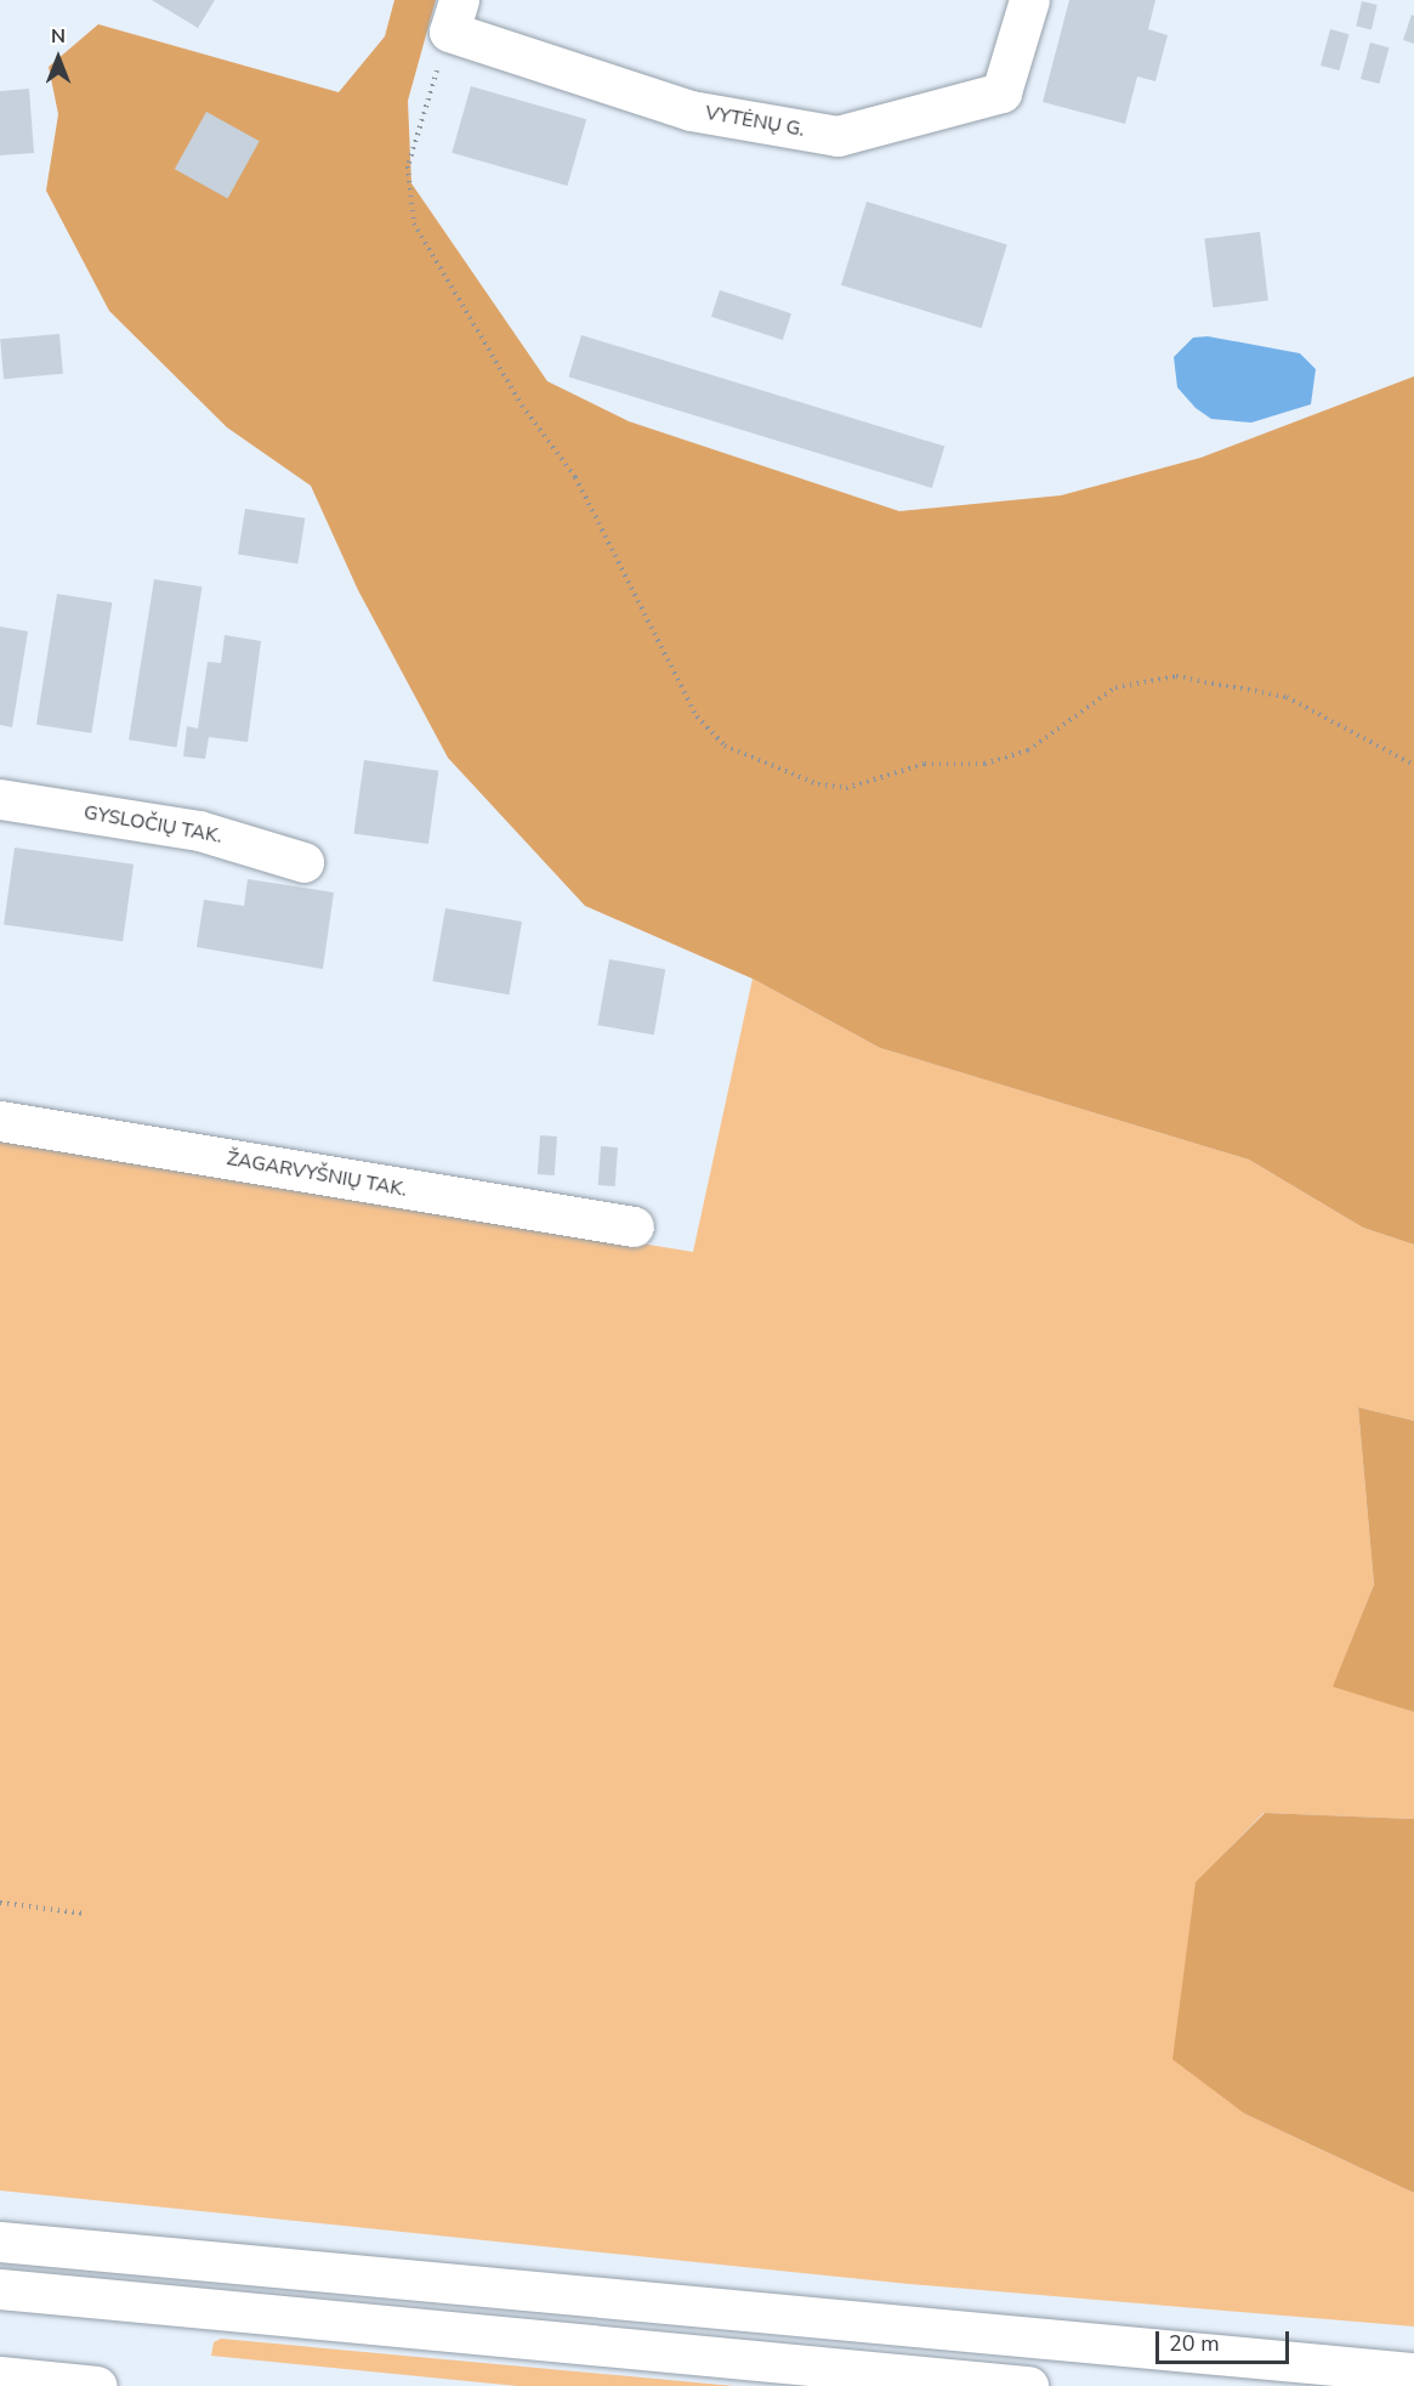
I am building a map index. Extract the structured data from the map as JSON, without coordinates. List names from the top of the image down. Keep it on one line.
{"streets":{"main road":["VYTĖNŲ G.","GYSLOČIŲ TAK.","ŽAGARVYŠNIŲ TAK."]},"scale_bar":"20 m","north":"top"}
